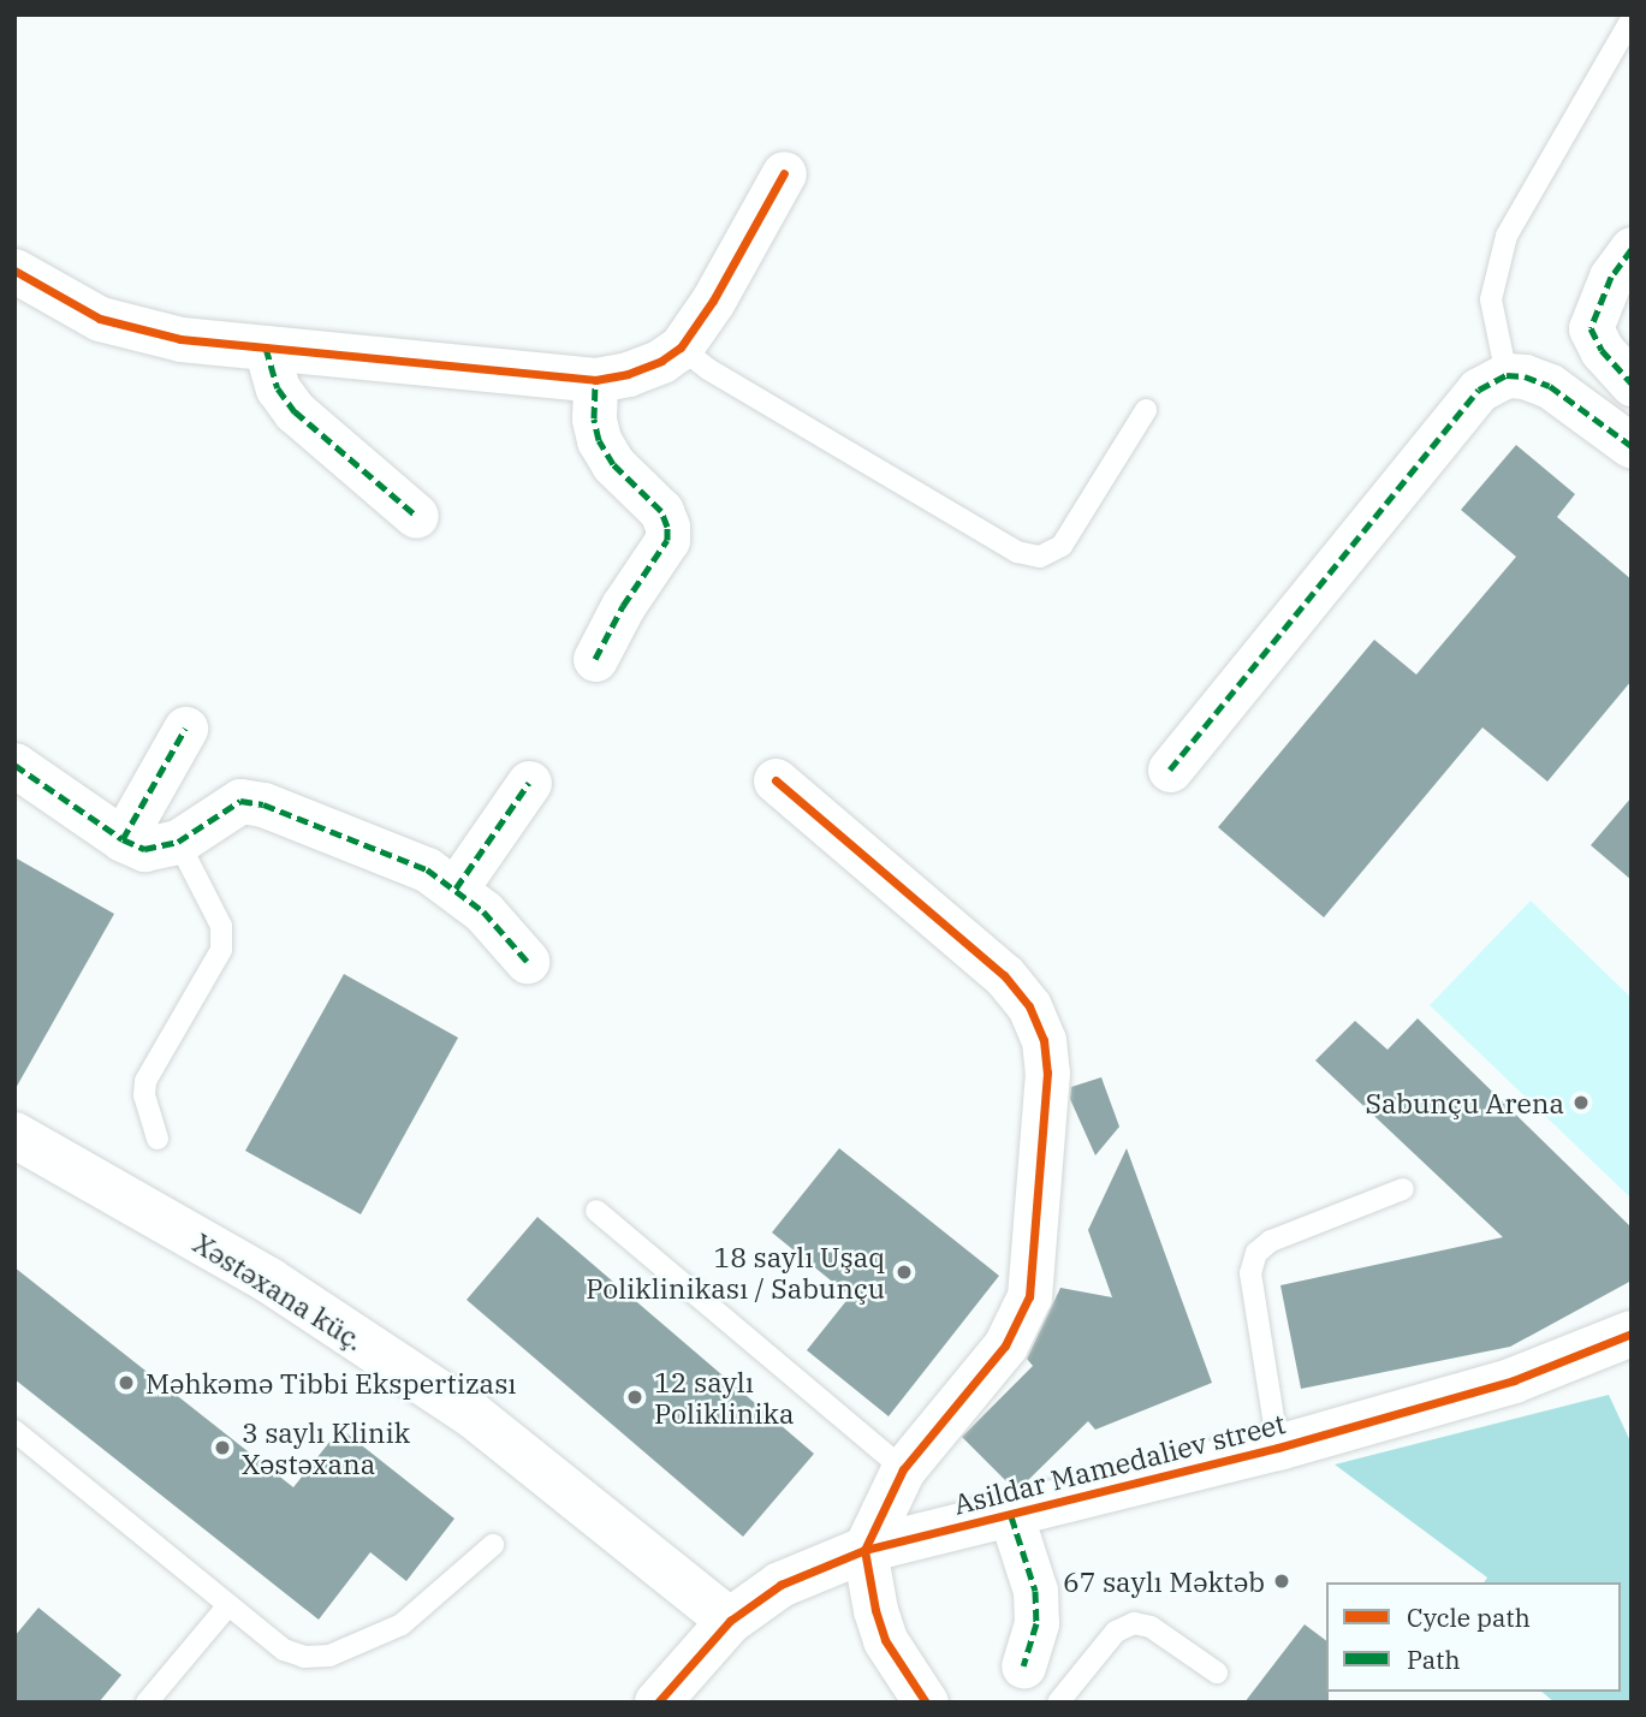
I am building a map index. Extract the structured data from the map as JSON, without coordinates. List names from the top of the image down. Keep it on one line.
{"streets":{"street":["Xəstəxana küç.","Asildar Mamedaliev street"]},"crossings":[["Xəstəxana küç.","Asildar Mamedaliev street"]],"places":["Sabunçu Arena","18 saylı Uşaq Poliklinikası / Sabunçu","Məhkəmə Tibbi Ekspertizası","12 saylı Poliklinika","3 saylı Klinik Xəstəxana","67 saylı Məktəb"],"legend":["Cycle path","Path"]}
